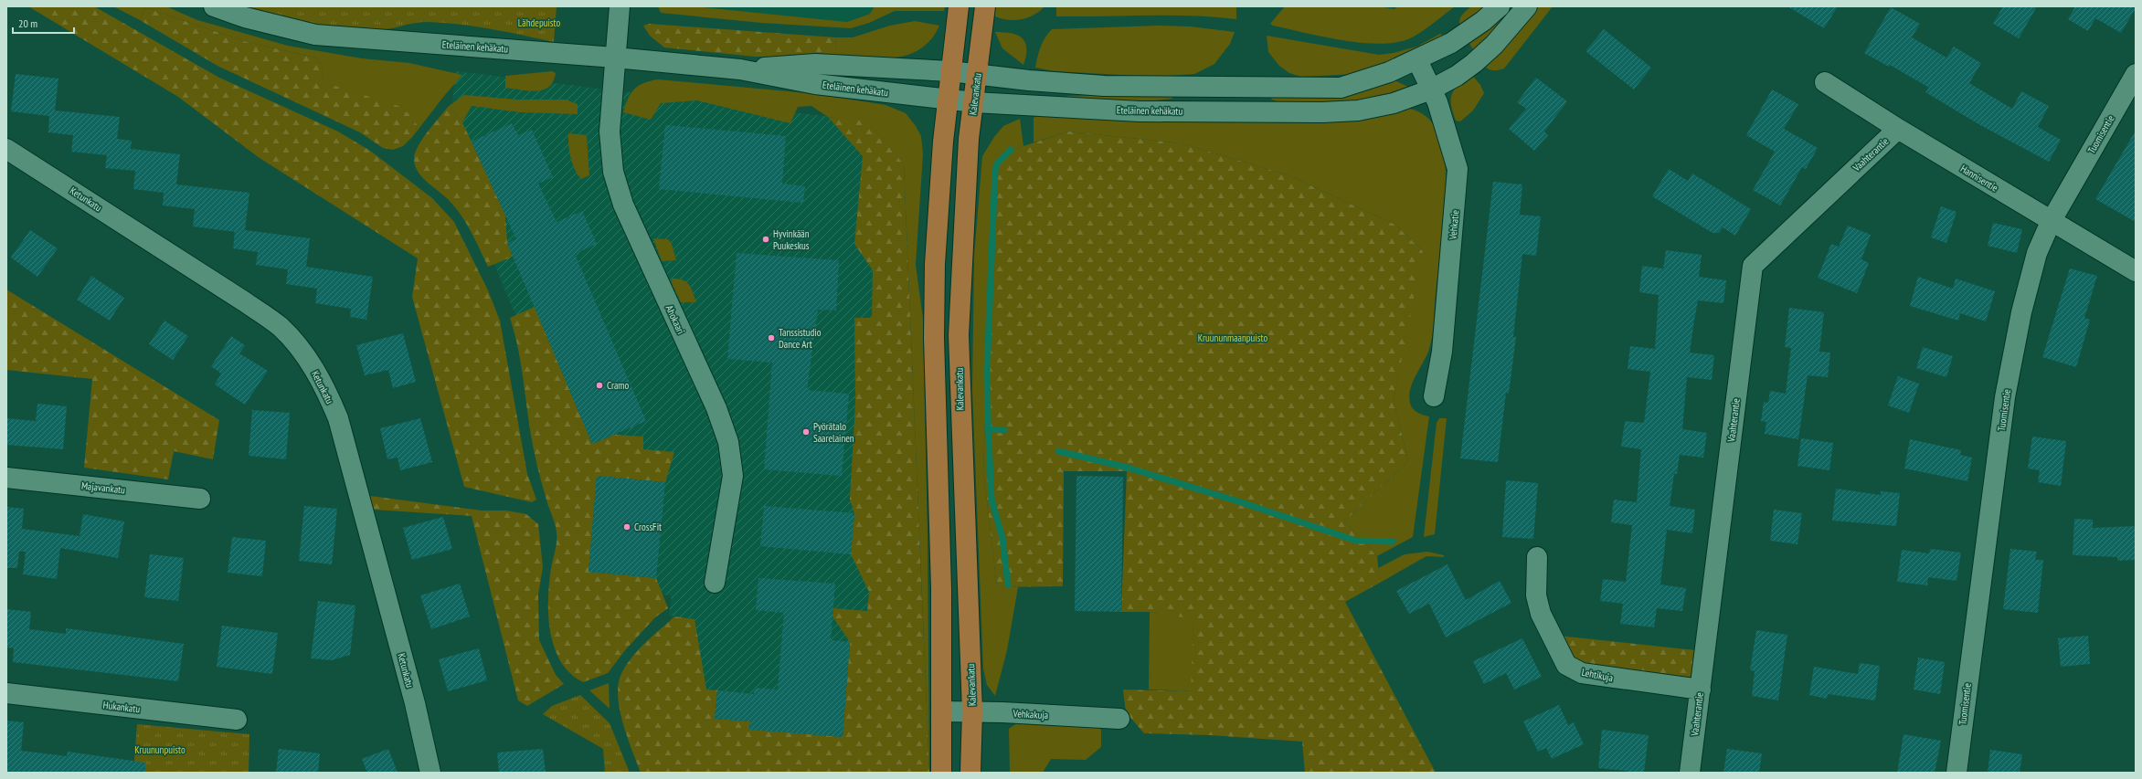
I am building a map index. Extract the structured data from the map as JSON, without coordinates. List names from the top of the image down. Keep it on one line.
{"streets":{"main road":["Kalevankatu"],"street":["Eteläinen kehäkatu","Tuomisentie","Vaahterantie","Hannisentie","Ketunkatu","Vehkatie","Ahokaari","Majavankatu","Lehtikuja","Hukankatu","Vehkakuja"]},"crossings":[["Eteläinen kehäkatu","Kalevankatu"],["Eteläinen kehäkatu","Vehkatie"],["Eteläinen kehäkatu","Ahokaari"],["Kalevankatu","Vehkakuja"],["Tuomisentie","Hannisentie"],["Vaahterantie","Hannisentie"],["Vaahterantie","Lehtikuja"]],"parks":["Lähdepuisto","Kruununmaanpuisto","Kruununpuisto"],"places":["Hyvinkään Puukeskus","Tanssistudio Dance Art","Cramo","Pyörätalo Saarelainen","CrossFit"],"scale_bar":"20 m"}
